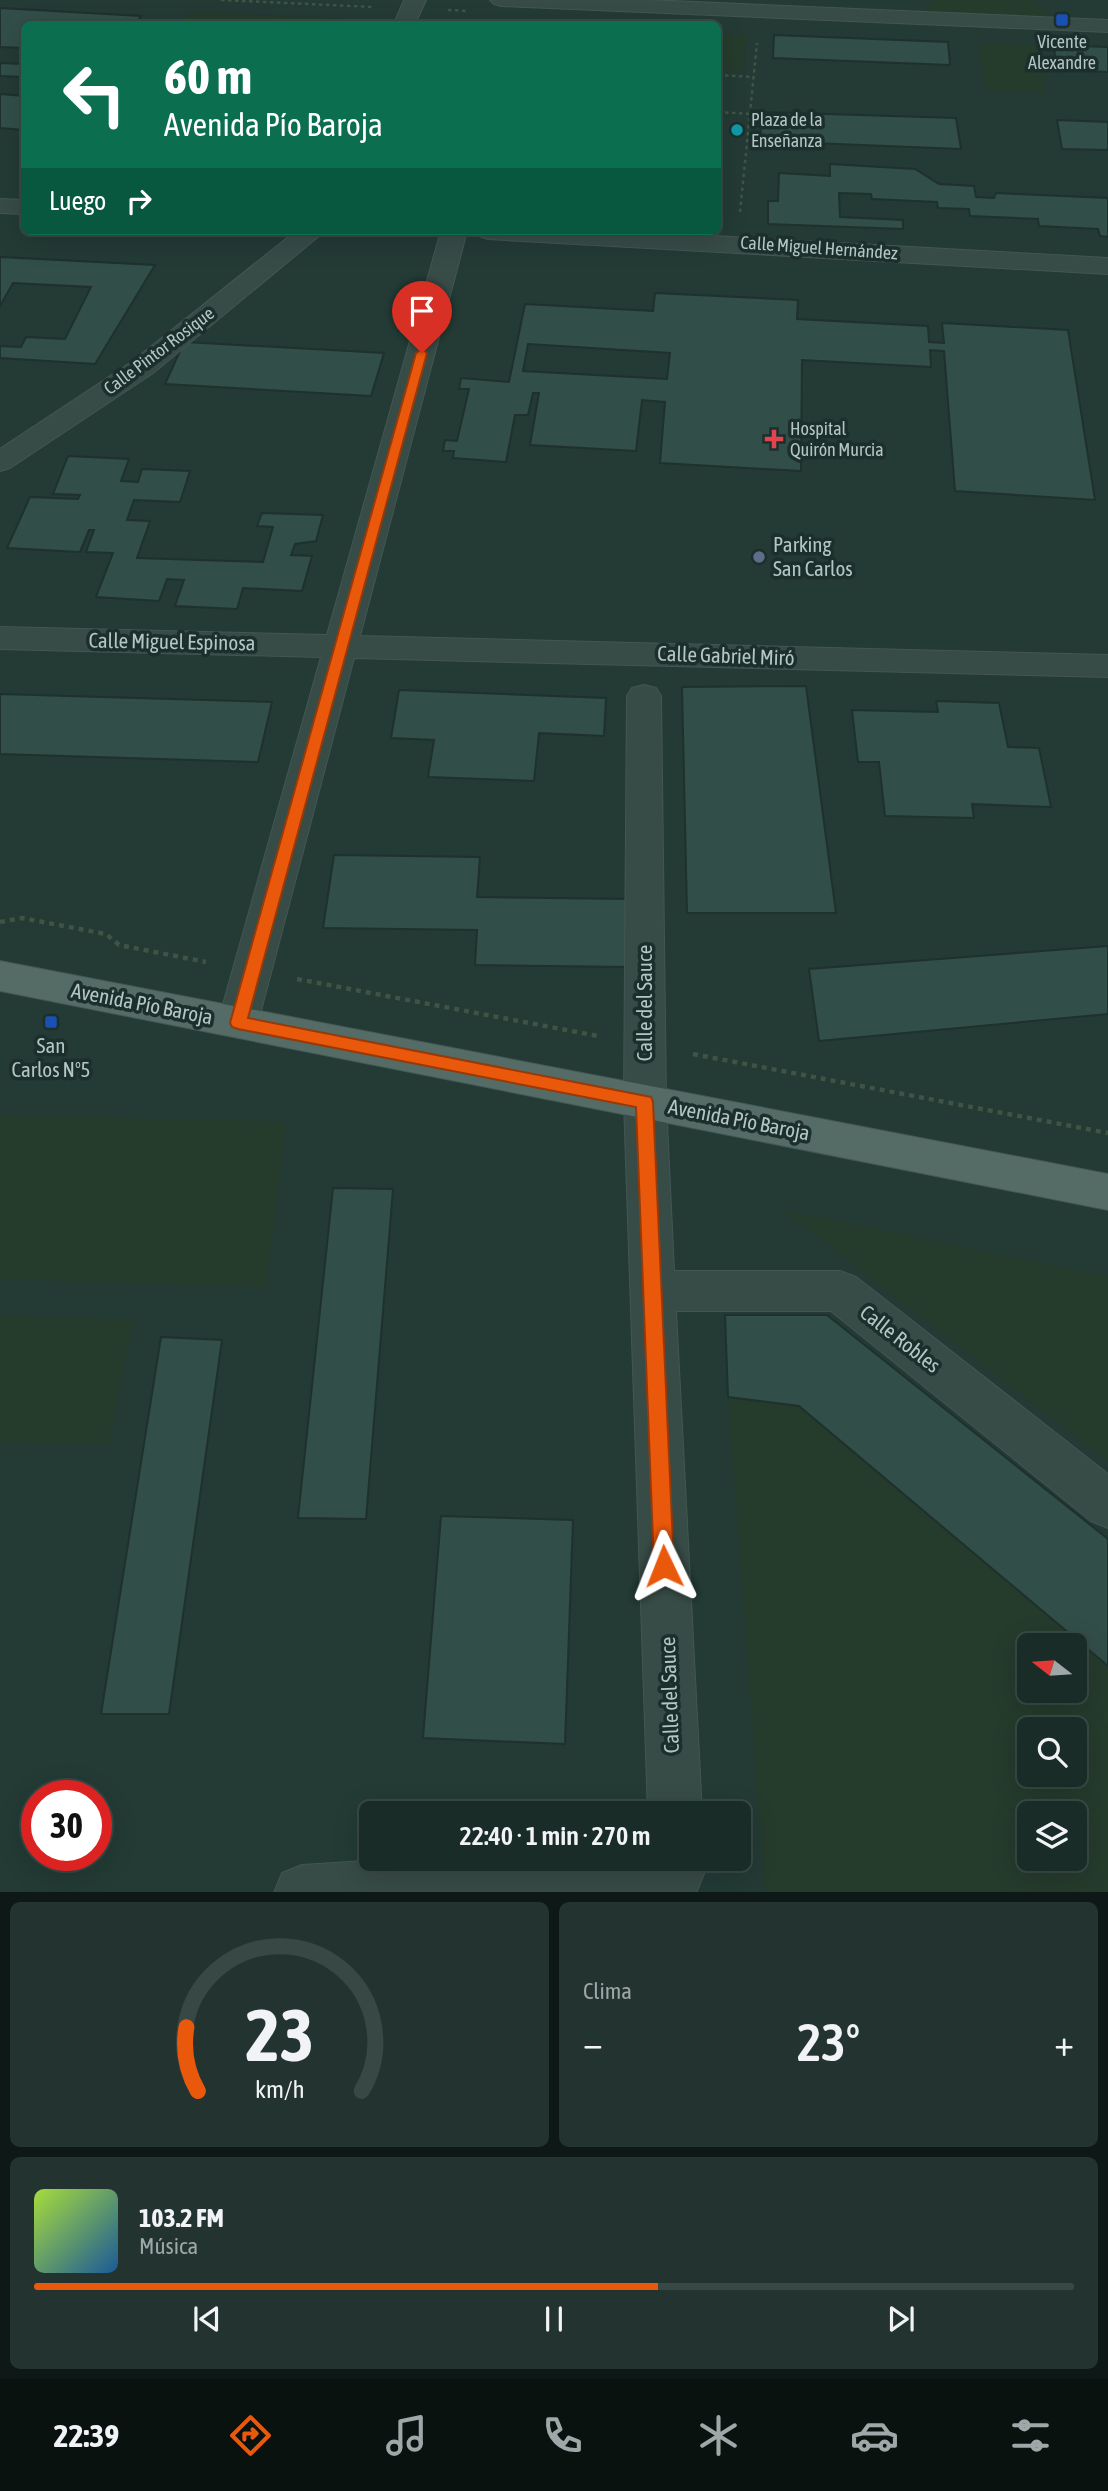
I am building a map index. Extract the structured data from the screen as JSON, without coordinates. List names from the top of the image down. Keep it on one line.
{"streets":{"main road":["Avenida Pío Baroja"],"street":["Calle Miguel Hernández","Calle Pintor Rosique","Calle Miguel Espinosa","Calle Gabriel Miró","Calle del Sauce","Calle Robles"]},"crossings":[["Calle Miguel Espinosa","Calle Gabriel Miró"],["Calle del Sauce","Avenida Pío Baroja"],["Calle del Sauce","Calle Robles"]],"places":{"transit":["Vicente Alexandre","San Carlos Nº5"],"other":["Plaza de la Enseñanza","Parking San Carlos"],"health":["Hospital Quirón Murcia"]},"north":"left","page":{"turn":["60 m","Avenida Pío Baroja"],"then":"Luego","limit":"30","trip":"22:40 · 1 min · 270 m","tile":"Clima","heat":["−","23°","+"],"song":["103.2 FM","Música"],"tabs":"22:39","gauge":["23","km/h"]}}
